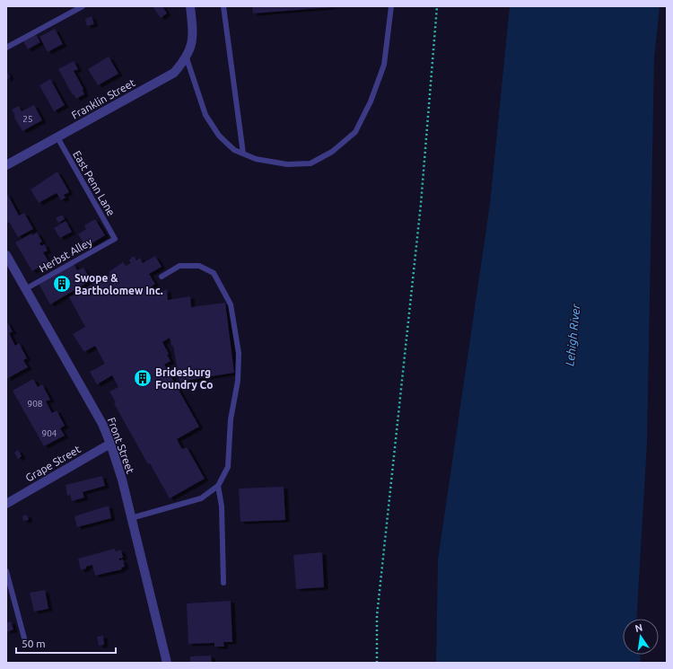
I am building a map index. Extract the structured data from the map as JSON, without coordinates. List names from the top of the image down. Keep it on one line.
{"streets":{"street":["Franklin Street","Front Street","Grape Street"],"lane":["East Penn Lane","Herbst Alley"]},"crossings":[["Franklin Street","East Penn Lane"],["East Penn Lane","Herbst Alley"],["Herbst Alley","Front Street"],["Front Street","Grape Street"]],"water":["Lehigh River"],"places":{"building":["Swope & Bartholomew Inc.","Bridesburg Foundry Co"]},"house_numbers":["25","908","904"],"scale_bar":"50 m","north":"top"}
